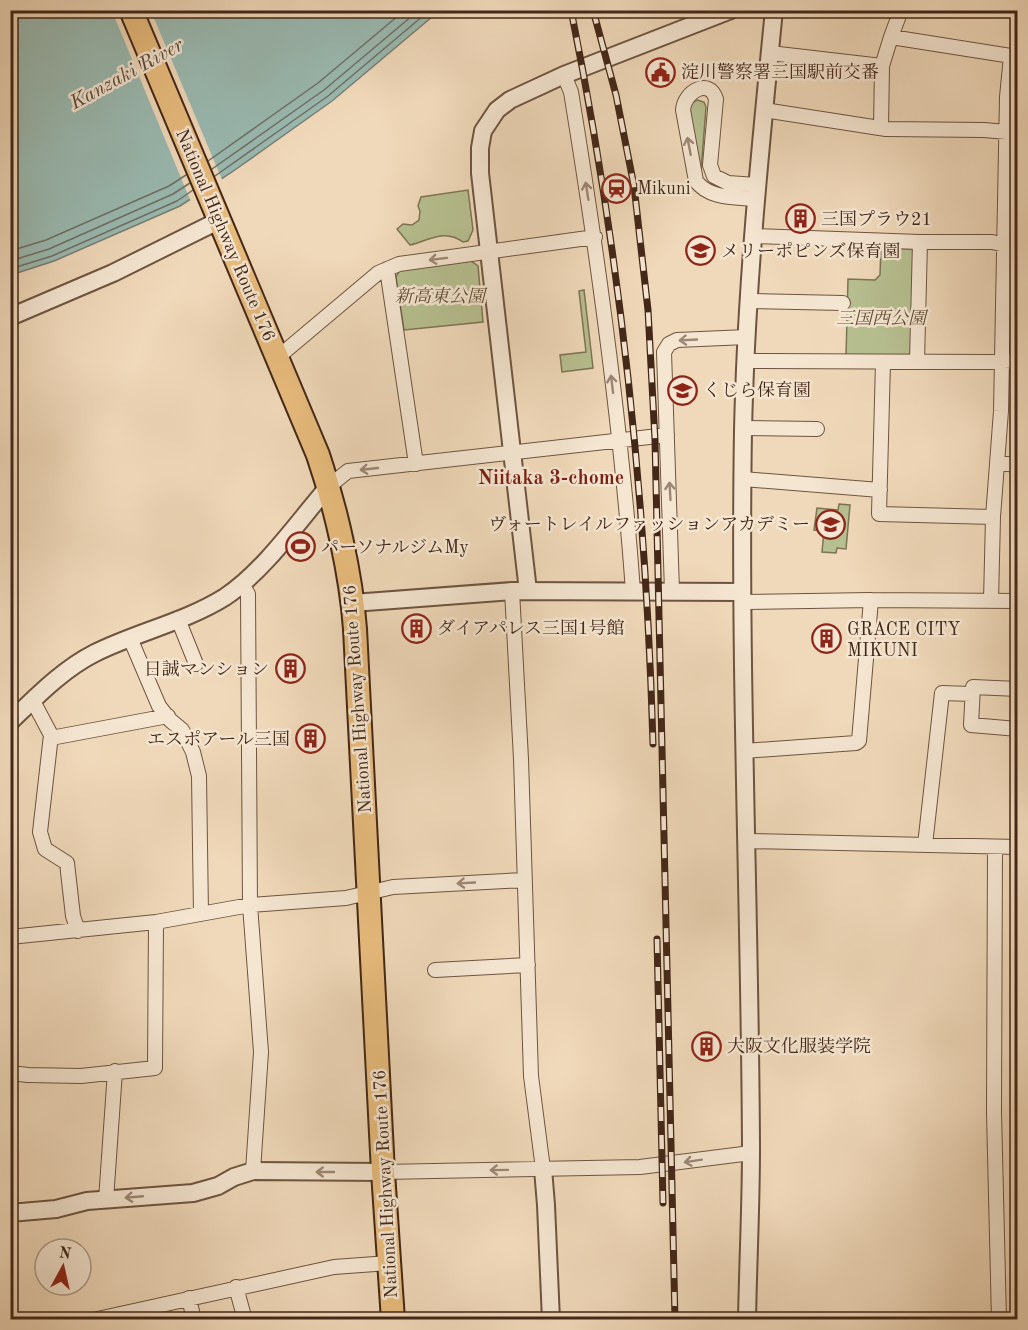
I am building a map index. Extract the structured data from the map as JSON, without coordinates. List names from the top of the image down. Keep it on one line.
{"streets":{"highway":["National Highway Route 176"]},"districts":["Niitaka 3-chome"],"water":["Kanzaki River"],"parks":["新高東公園","三国西公園"],"places":{"public building":["淀川警察署三国駅前交番"],"station":["Mikuni"],"building":["三国プラウ21","ダイアパレス三国1号館","GRACE CITY MIKUNI","日誠マンション","エスポアール三国","大阪文化服装学院"],"school or university":["メリーポピンズ保育園","くじら保育園","ヴォートレイルファッションアカデミー"],"sports":["パーソナルジムMy"]},"north":"top"}
